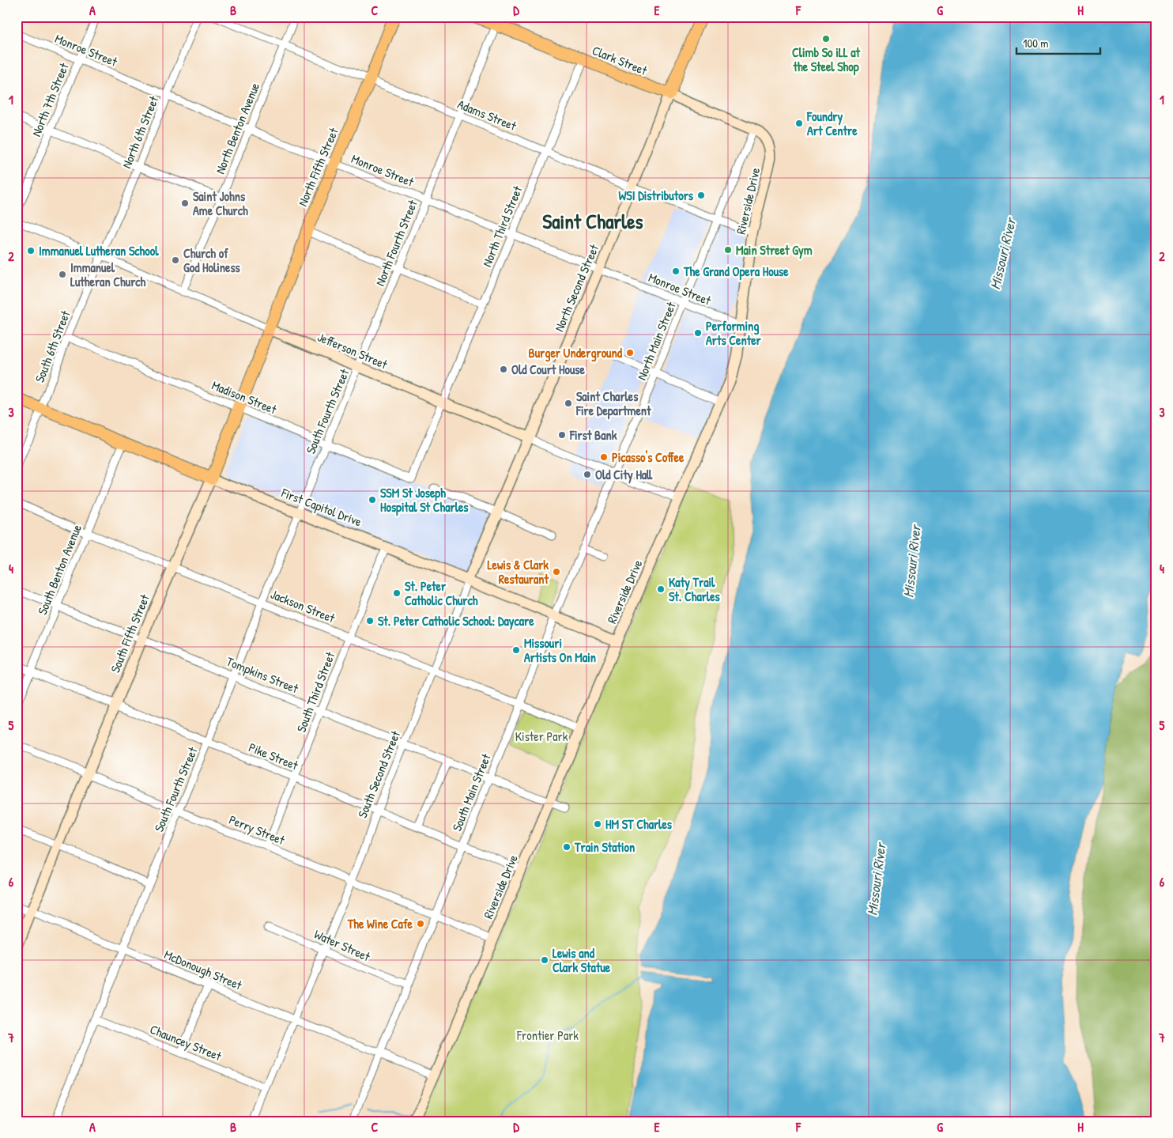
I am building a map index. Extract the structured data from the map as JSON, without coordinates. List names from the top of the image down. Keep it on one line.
{"streets":{"main road":["Clark Street","North Fifth Street","North Second Street","First Capitol Drive","South Fifth Street"],"street":["Monroe Street","North 7th Street","Adams Street","North Benton Avenue","North 6th Street","Riverside Drive","North Third Street","North Fourth Street","North Main Street","South 6th Street","Jefferson Street","Madison Street","South Fourth Street","South Benton Avenue","Jackson Street","Tompkins Street","South Third Street","Pike Street","South Second Street","South Main Street","Perry Street","Water Street","McDonough Street","Chauncey Street"]},"crossings":[["Monroe Street","North 7th Street"],["Monroe Street","North Benton Avenue"],["Monroe Street","North 6th Street"],["Monroe Street","North Fifth Street"],["Monroe Street","Riverside Drive"],["Monroe Street","North Third Street"],["Monroe Street","North Fourth Street"],["Monroe Street","North Second Street"],["Monroe Street","North Main Street"],["Clark Street","Riverside Drive"],["Clark Street","North Third Street"],["Clark Street","North Fourth Street"],["Clark Street","North Second Street"],["Clark Street","North Main Street"],["Adams Street","North Benton Avenue"],["Adams Street","North Fifth Street"],["Adams Street","Riverside Drive"],["Adams Street","North Third Street"],["Adams Street","North Fourth Street"],["Adams Street","North Second Street"],["Adams Street","North Main Street"],["North Benton Avenue","Jefferson Street"],["North 6th Street","South 6th Street"],["North 6th Street","Jefferson Street"],["North Fifth Street","Jefferson Street"],["North Fifth Street","South Fifth Street"],["Riverside Drive","North Main Street"],["Riverside Drive","Jefferson Street"],["Riverside Drive","First Capitol Drive"],["Riverside Drive","Jackson Street"],["Riverside Drive","Tompkins Street"],["Riverside Drive","Pike Street"],["Riverside Drive","McDonough Street"],["North Third Street","Jefferson Street"],["North Third Street","Madison Street"],["North Fourth Street","Jefferson Street"],["North Fourth Street","South Fourth Street"],["North Second Street","Jefferson Street"],["North Second Street","South Second Street"],["North Main Street","Jefferson Street"],["North Main Street","South Main Street"],["South 6th Street","Jefferson Street"],["South 6th Street","Madison Street"],["South 6th Street","First Capitol Drive"],["Jefferson Street","Madison Street"],["Jefferson Street","South Fourth Street"],["Jefferson Street","South Fifth Street"],["Jefferson Street","South Second Street"],["Jefferson Street","South Main Street"],["Madison Street","South Fourth Street"],["Madison Street","South Fifth Street"],["South Fourth Street","First Capitol Drive"],["South Fourth Street","Jackson Street"],["South Fourth Street","Tompkins Street"],["South Fourth Street","Pike Street"],["South Fourth Street","Perry Street"],["South Fourth Street","McDonough Street"],["South Fourth Street","Chauncey Street"],["First Capitol Drive","South Benton Avenue"],["First Capitol Drive","South Fifth Street"],["First Capitol Drive","South Third Street"],["First Capitol Drive","South Second Street"],["First Capitol Drive","South Main Street"],["South Benton Avenue","Jackson Street"],["South Benton Avenue","Tompkins Street"],["South Benton Avenue","Pike Street"],["Jackson Street","South Fifth Street"],["Jackson Street","South Third Street"],["Jackson Street","South Second Street"],["Jackson Street","South Main Street"],["South Fifth Street","Tompkins Street"],["South Fifth Street","Pike Street"],["South Fifth Street","Perry Street"],["South Fifth Street","McDonough Street"],["Tompkins Street","South Third Street"],["Tompkins Street","South Second Street"],["Tompkins Street","South Main Street"],["South Third Street","Pike Street"],["South Third Street","Perry Street"],["Pike Street","South Second Street"],["Pike Street","South Main Street"],["South Second Street","Perry Street"],["South Second Street","Water Street"],["South Second Street","McDonough Street"],["South Second Street","Chauncey Street"],["South Main Street","Perry Street"],["South Main Street","Water Street"],["South Main Street","McDonough Street"]],"districts":["Saint Charles"],"water":["Missouri River"],"parks":["Kister Park","Frontier Park"],"places":["Climb So iLL at the Steel Shop","Foundry Art Centre","WSI Distributors","Saint Johns Ame Church","Main Street Gym","Immanuel Lutheran School","Church of God Holiness","The Grand Opera House","Immanuel Lutheran Church","Performing Arts Center","Burger Underground","Old Court House","Saint Charles Fire Department","First Bank","Picasso's Coffee","Old City Hall","SSM St Joseph Hospital St Charles","Lewis & Clark Restaurant","Katy Trail St. Charles","St. Peter Catholic Church","St. Peter Catholic School: Daycare","Missouri Artists On Main","HM ST Charles","Train Station","The Wine Cafe","Lewis and Clark Statue"],"scale_bar":"100 m","grid":{"columns":["A","B","C","D","E","F","G","H"],"rows":["1","2","3","4","5","6","7"]}}
